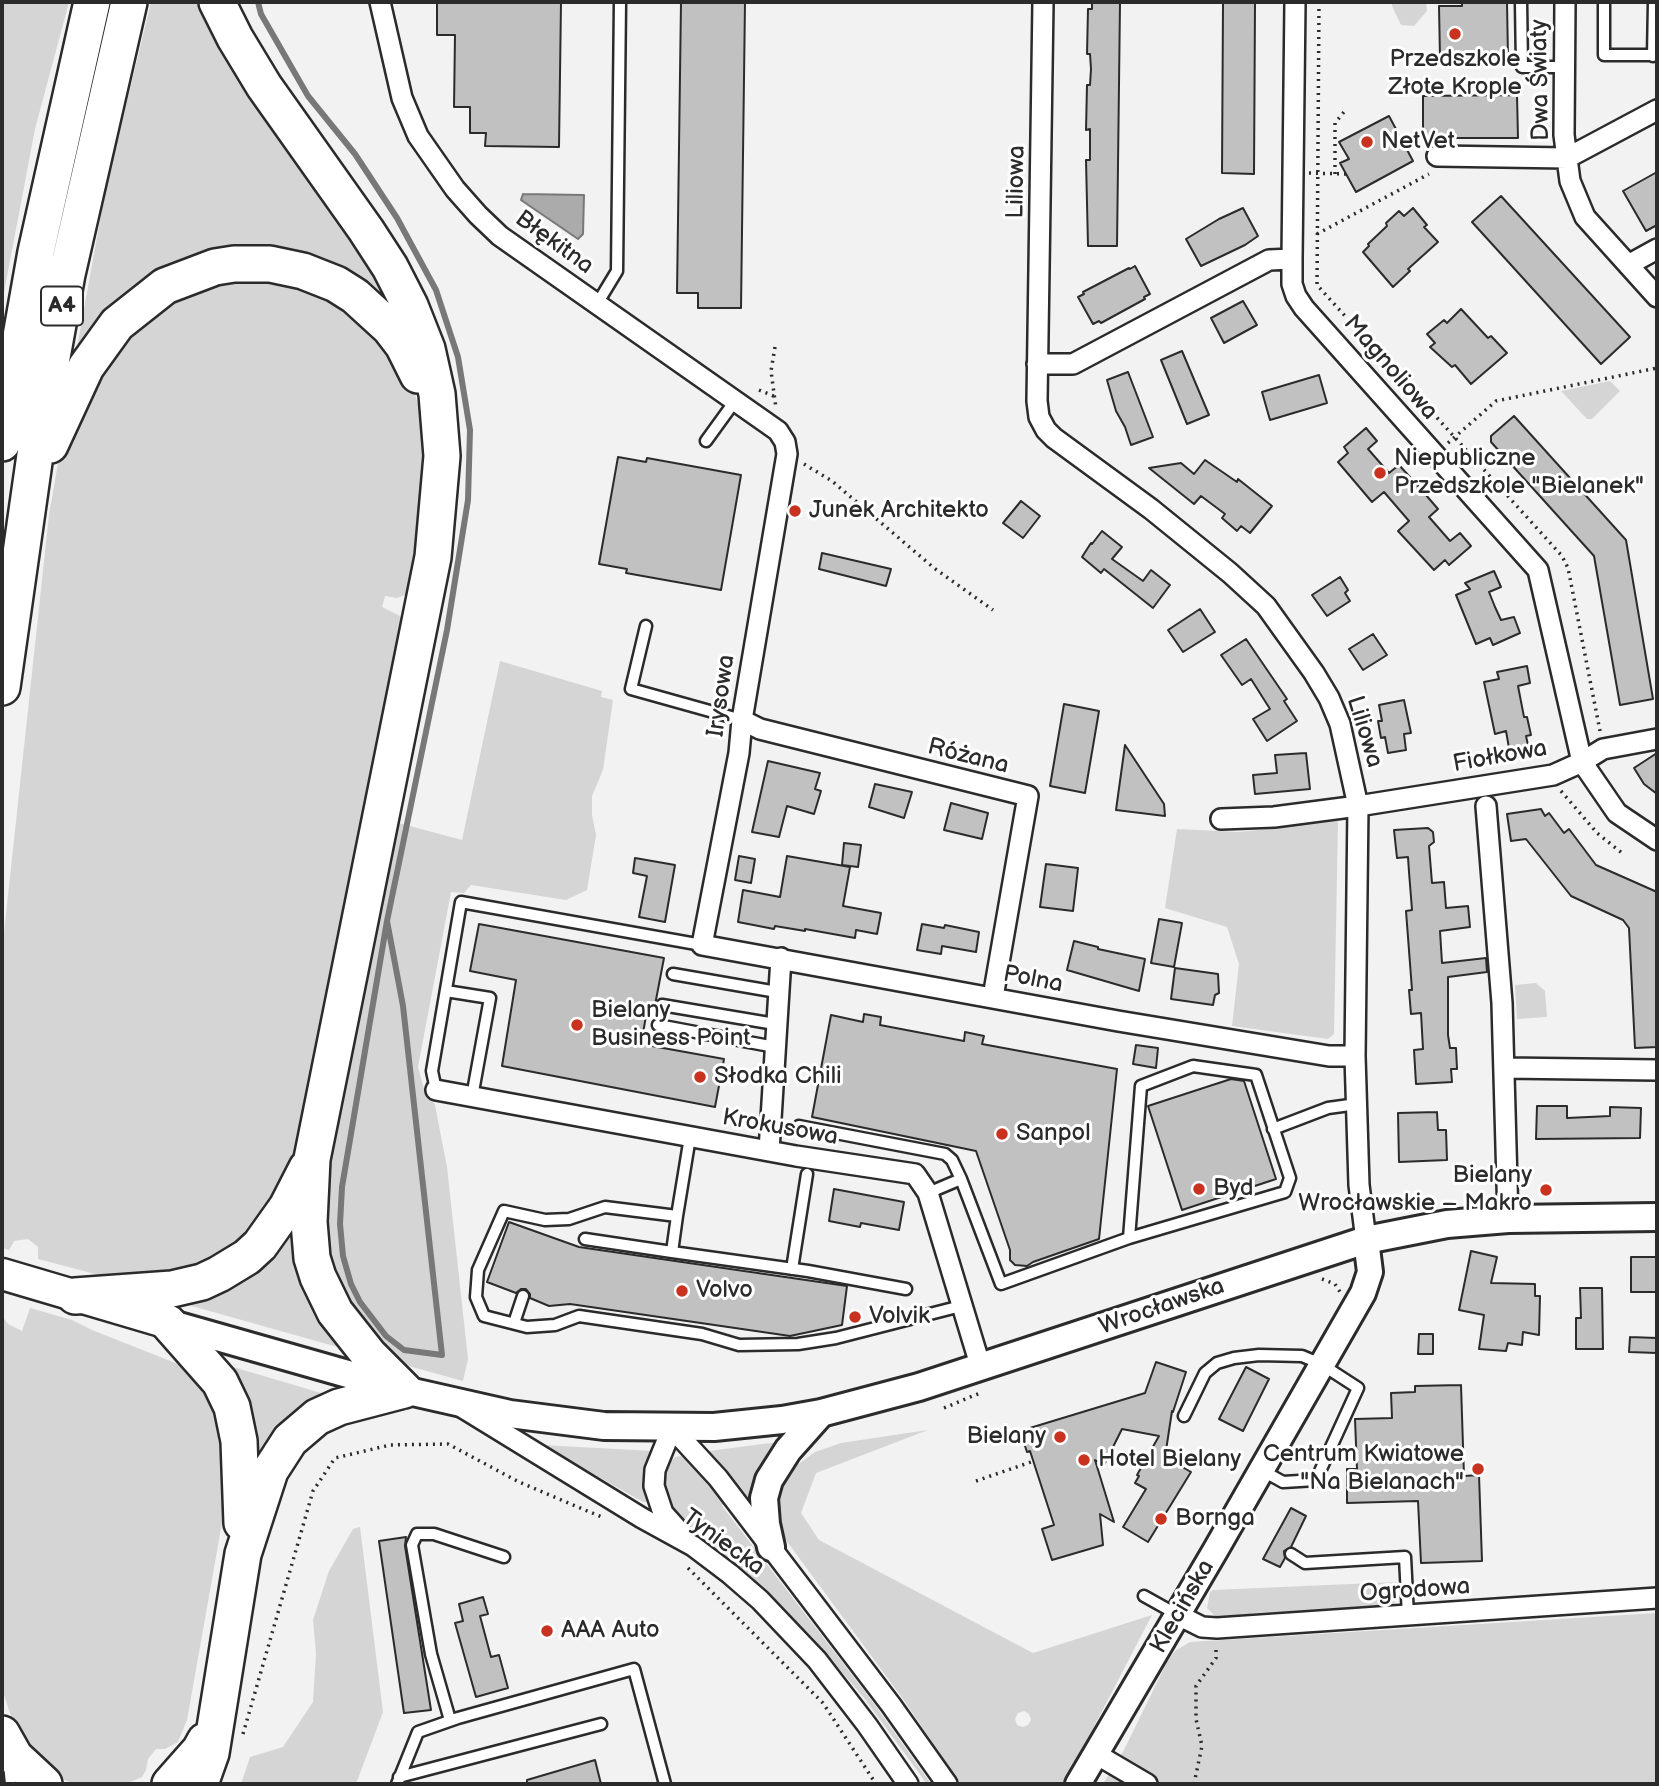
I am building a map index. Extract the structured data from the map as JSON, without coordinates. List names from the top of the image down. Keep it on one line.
{"streets":{"highway":["A4"],"main road":["Wrocławska"],"street":["Dwa Światy","Liliowa","Błękitna","Magnoliowa","Irysowa","Różana","Fiołkowa","Polna","Krokusowa","Tyniecka","Ogrodowa","Klecińska"]},"crossings":[["Liliowa","Fiołkowa"],["Liliowa","Polna"],["Liliowa","Wrocławska"],["Liliowa","Klecińska"],["Magnoliowa","Fiołkowa"],["Irysowa","Różana"],["Irysowa","Polna"],["Różana","Polna"],["Wrocławska","Tyniecka"],["Wrocławska","Klecińska"],["Ogrodowa","Klecińska"]],"places":["Przedszkole Złote Krople","NetVet","Niepubliczne Przedszkole \"Bielanek\"","Junek Architekto","Bielany Business Point","Słodka Chili","Sanpol","Byd","Bielany Wrocławskie – Makro","Volvo","Volvik","Bielany","Hotel Bielany","Centrum Kwiatowe \"Na Bielanach\"","Bornga","AAA Auto"]}
